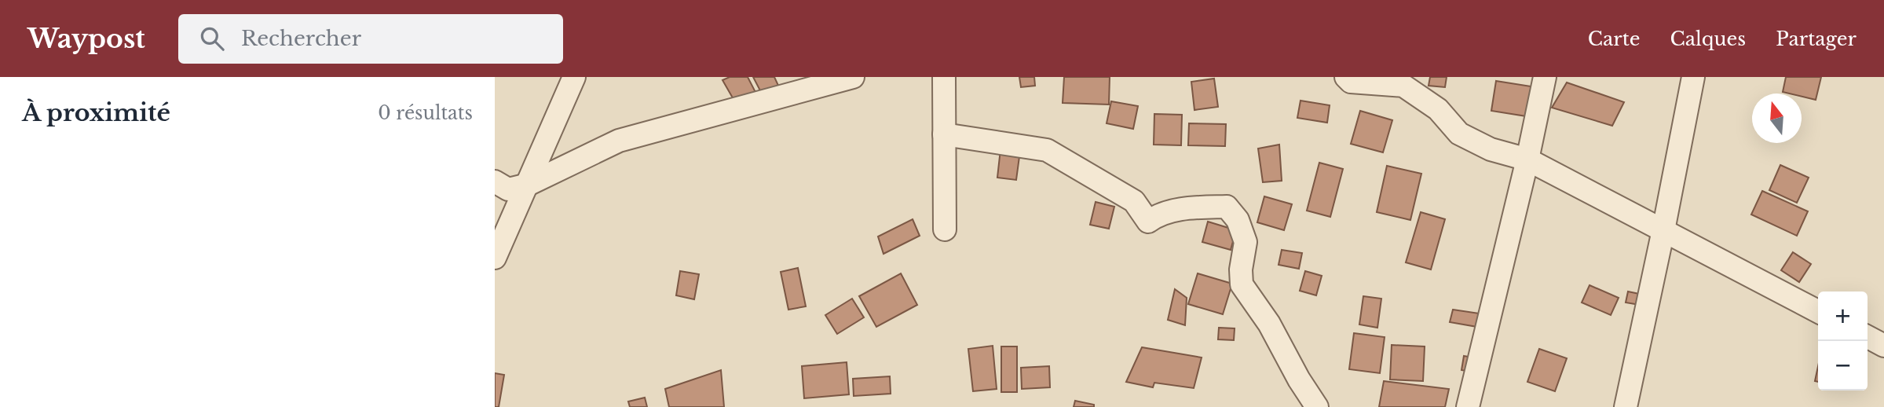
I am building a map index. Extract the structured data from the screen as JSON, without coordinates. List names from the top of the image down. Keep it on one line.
{"north":"top","page":{"header":"Waypost","search":"Rechercher","nav":["Carte","Calques","Partager"],"heading":["À proximité","0 résultats"],"map_buttons":["+","−"]}}
